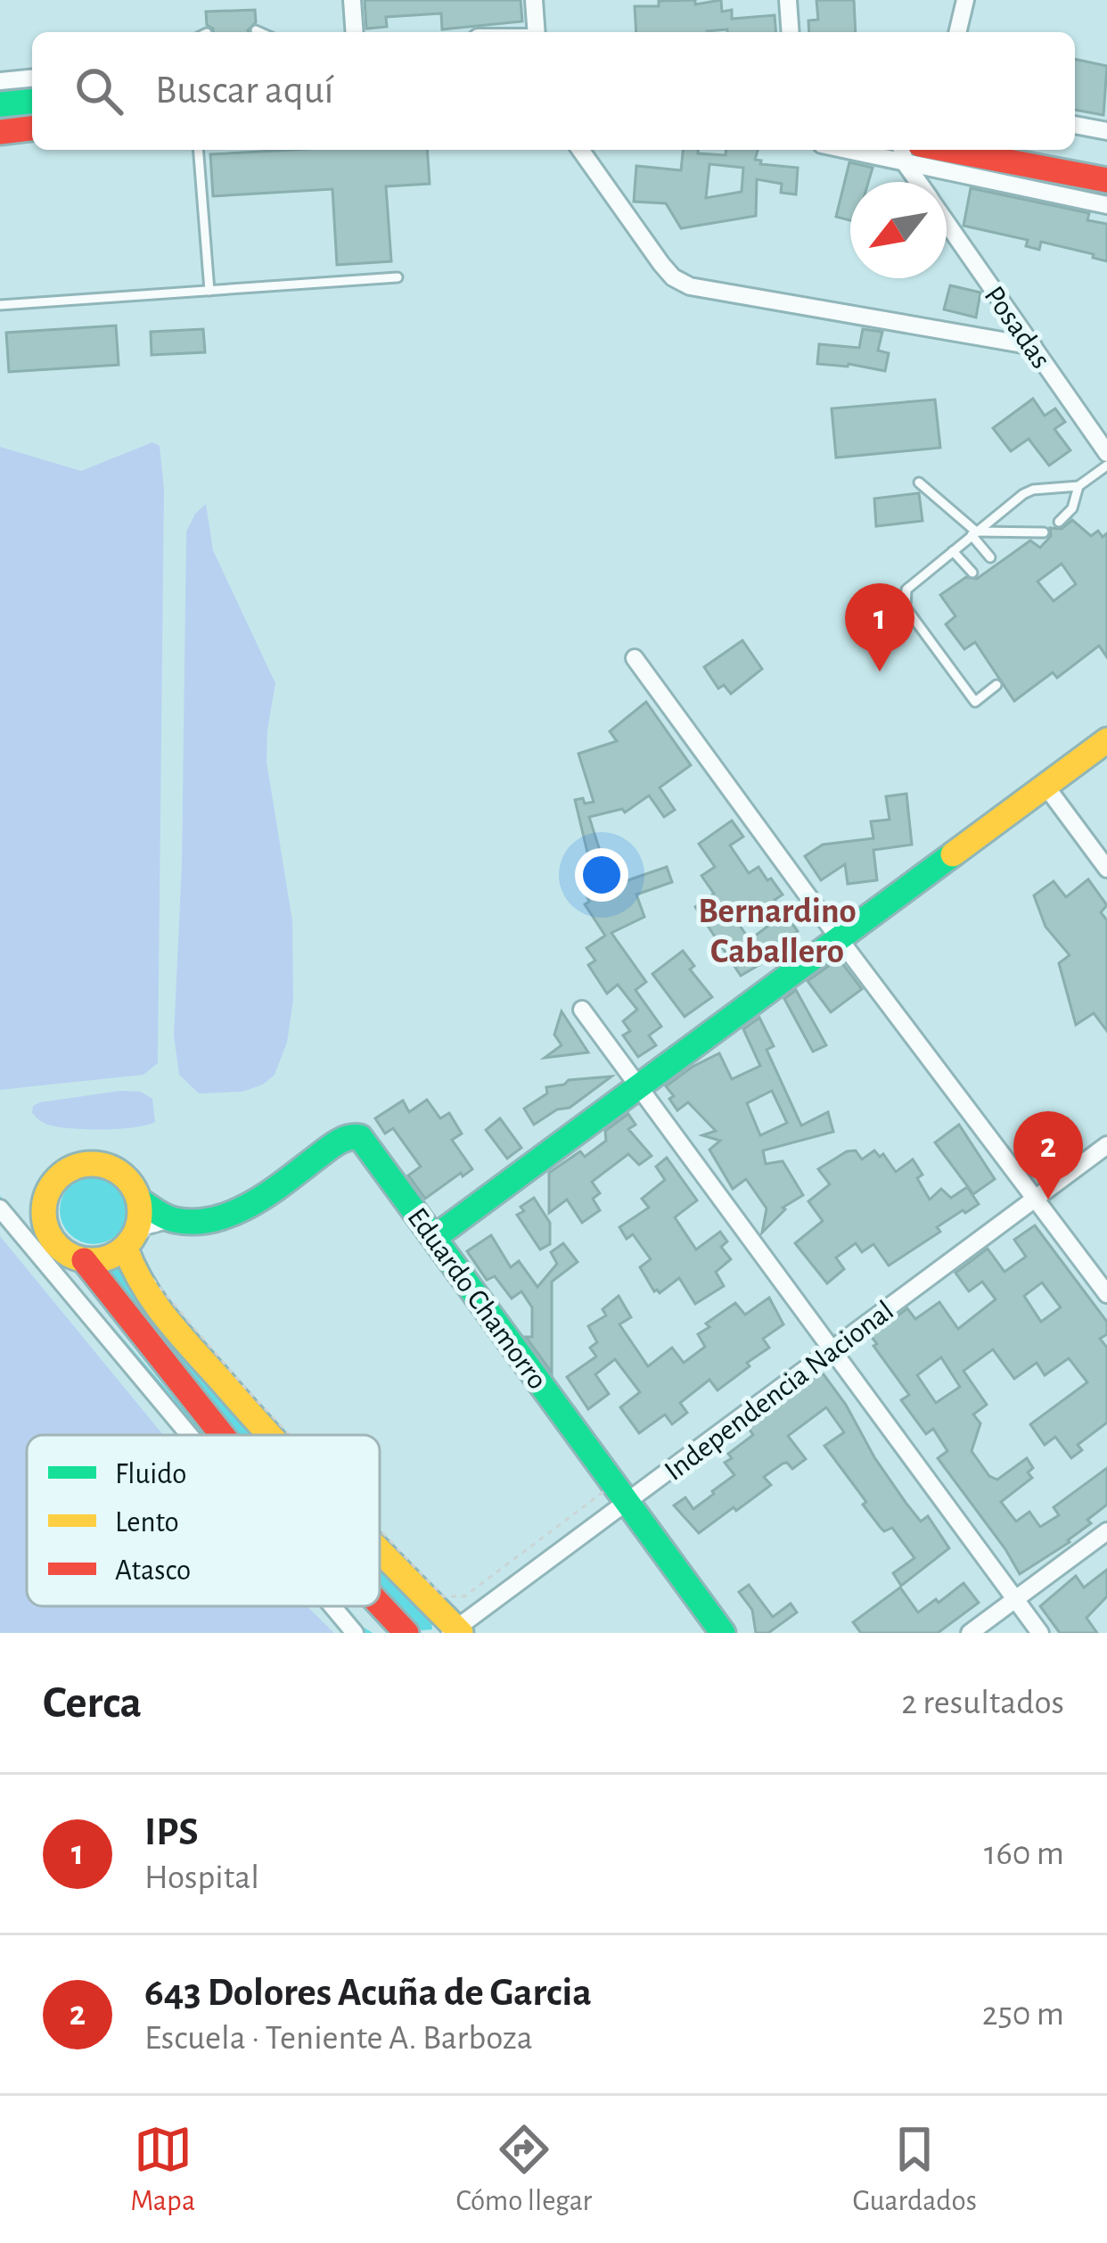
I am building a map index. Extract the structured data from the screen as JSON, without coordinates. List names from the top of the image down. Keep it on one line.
{"streets":{"main road":["Eduardo Chamorro"],"street":["Posadas","Independencia Nacional"]},"crossings":[["Eduardo Chamorro","Independencia Nacional"]],"districts":["Bernardino Caballero"],"legend":["Fluido","Lento","Atasco"],"north":"bottom left","page":{"search":"Buscar aquí","pins":["1","2"],"heading":["Cerca","2 resultados"],"list":[{"mark":"1","name":"IPS","note":"Hospital","value":"160 m"},{"mark":"2","name":"643 Dolores Acuña de Garcia","note":"Escuela · Teniente A. Barboza","value":"250 m"}],"nav":["Mapa","Cómo llegar","Guardados"]}}
